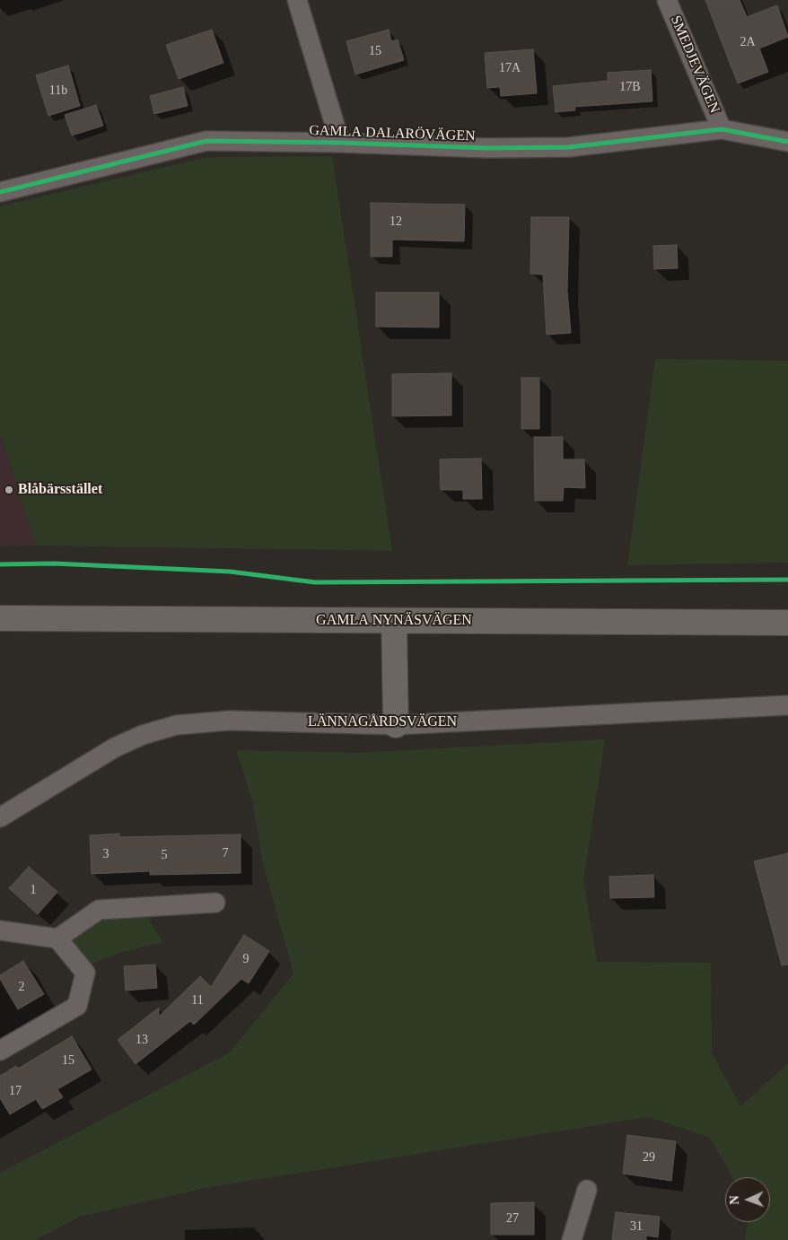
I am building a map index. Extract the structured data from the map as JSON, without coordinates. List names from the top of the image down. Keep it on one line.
{"streets":{"street":["SMEDJEVÄGEN","GAMLA DALARÖVÄGEN","GAMLA NYNÄSVÄGEN","LÄNNAGÅRDSVÄGEN"]},"crossings":[["SMEDJEVÄGEN","GAMLA DALARÖVÄGEN"]],"places":["Blåbärsstället"],"house_numbers":["2A","15","17A","17B","11b","12","7","3","5","1","9","2","11","13","15","17","29","27","31"],"north":"left"}
